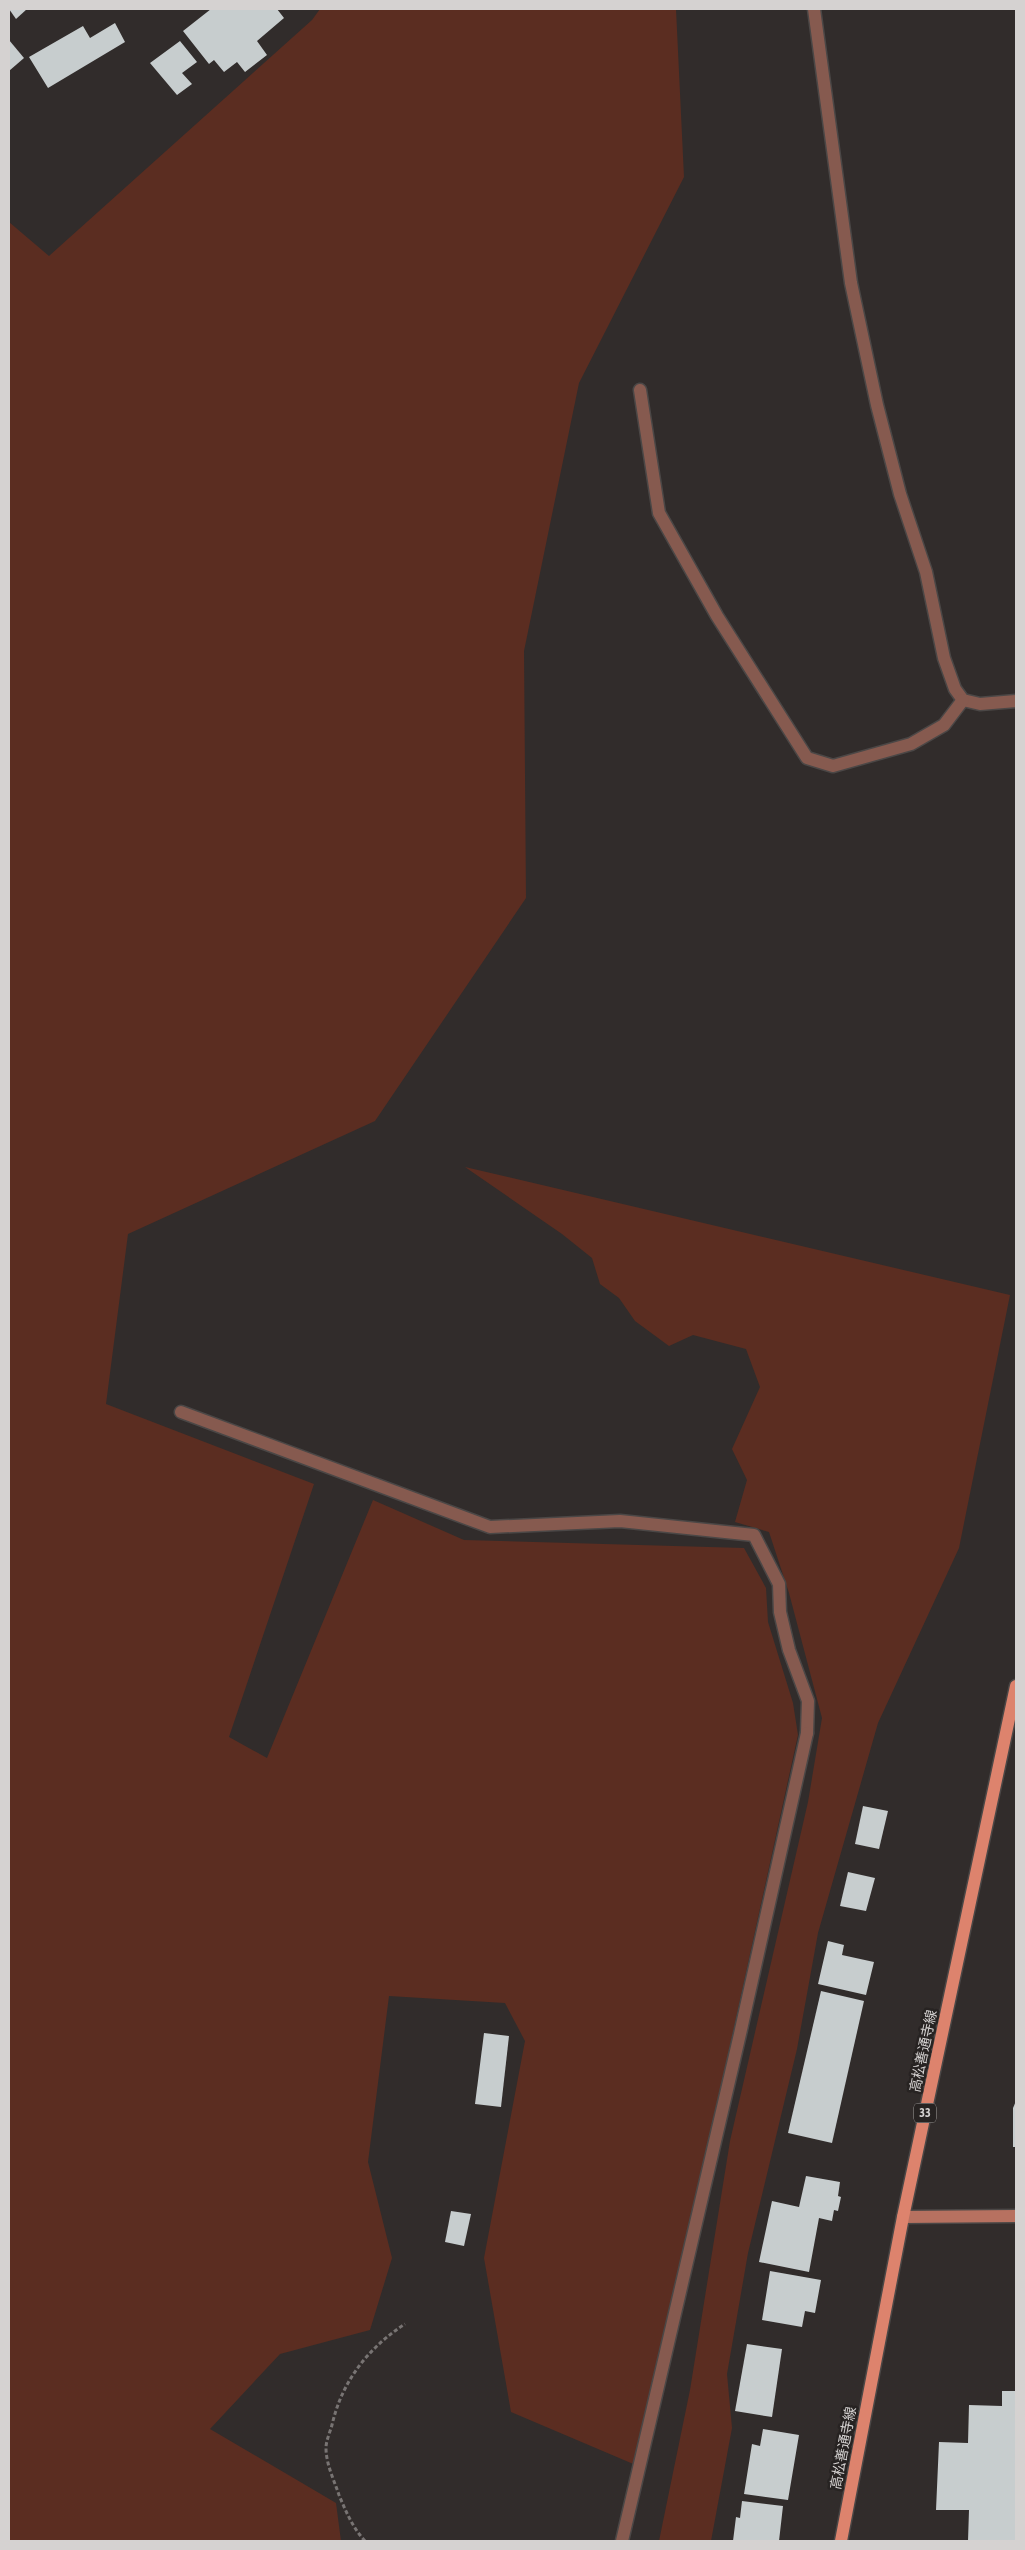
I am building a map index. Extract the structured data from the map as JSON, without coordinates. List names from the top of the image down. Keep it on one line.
{"streets":{"main road":["高松善通寺線","33"]}}
